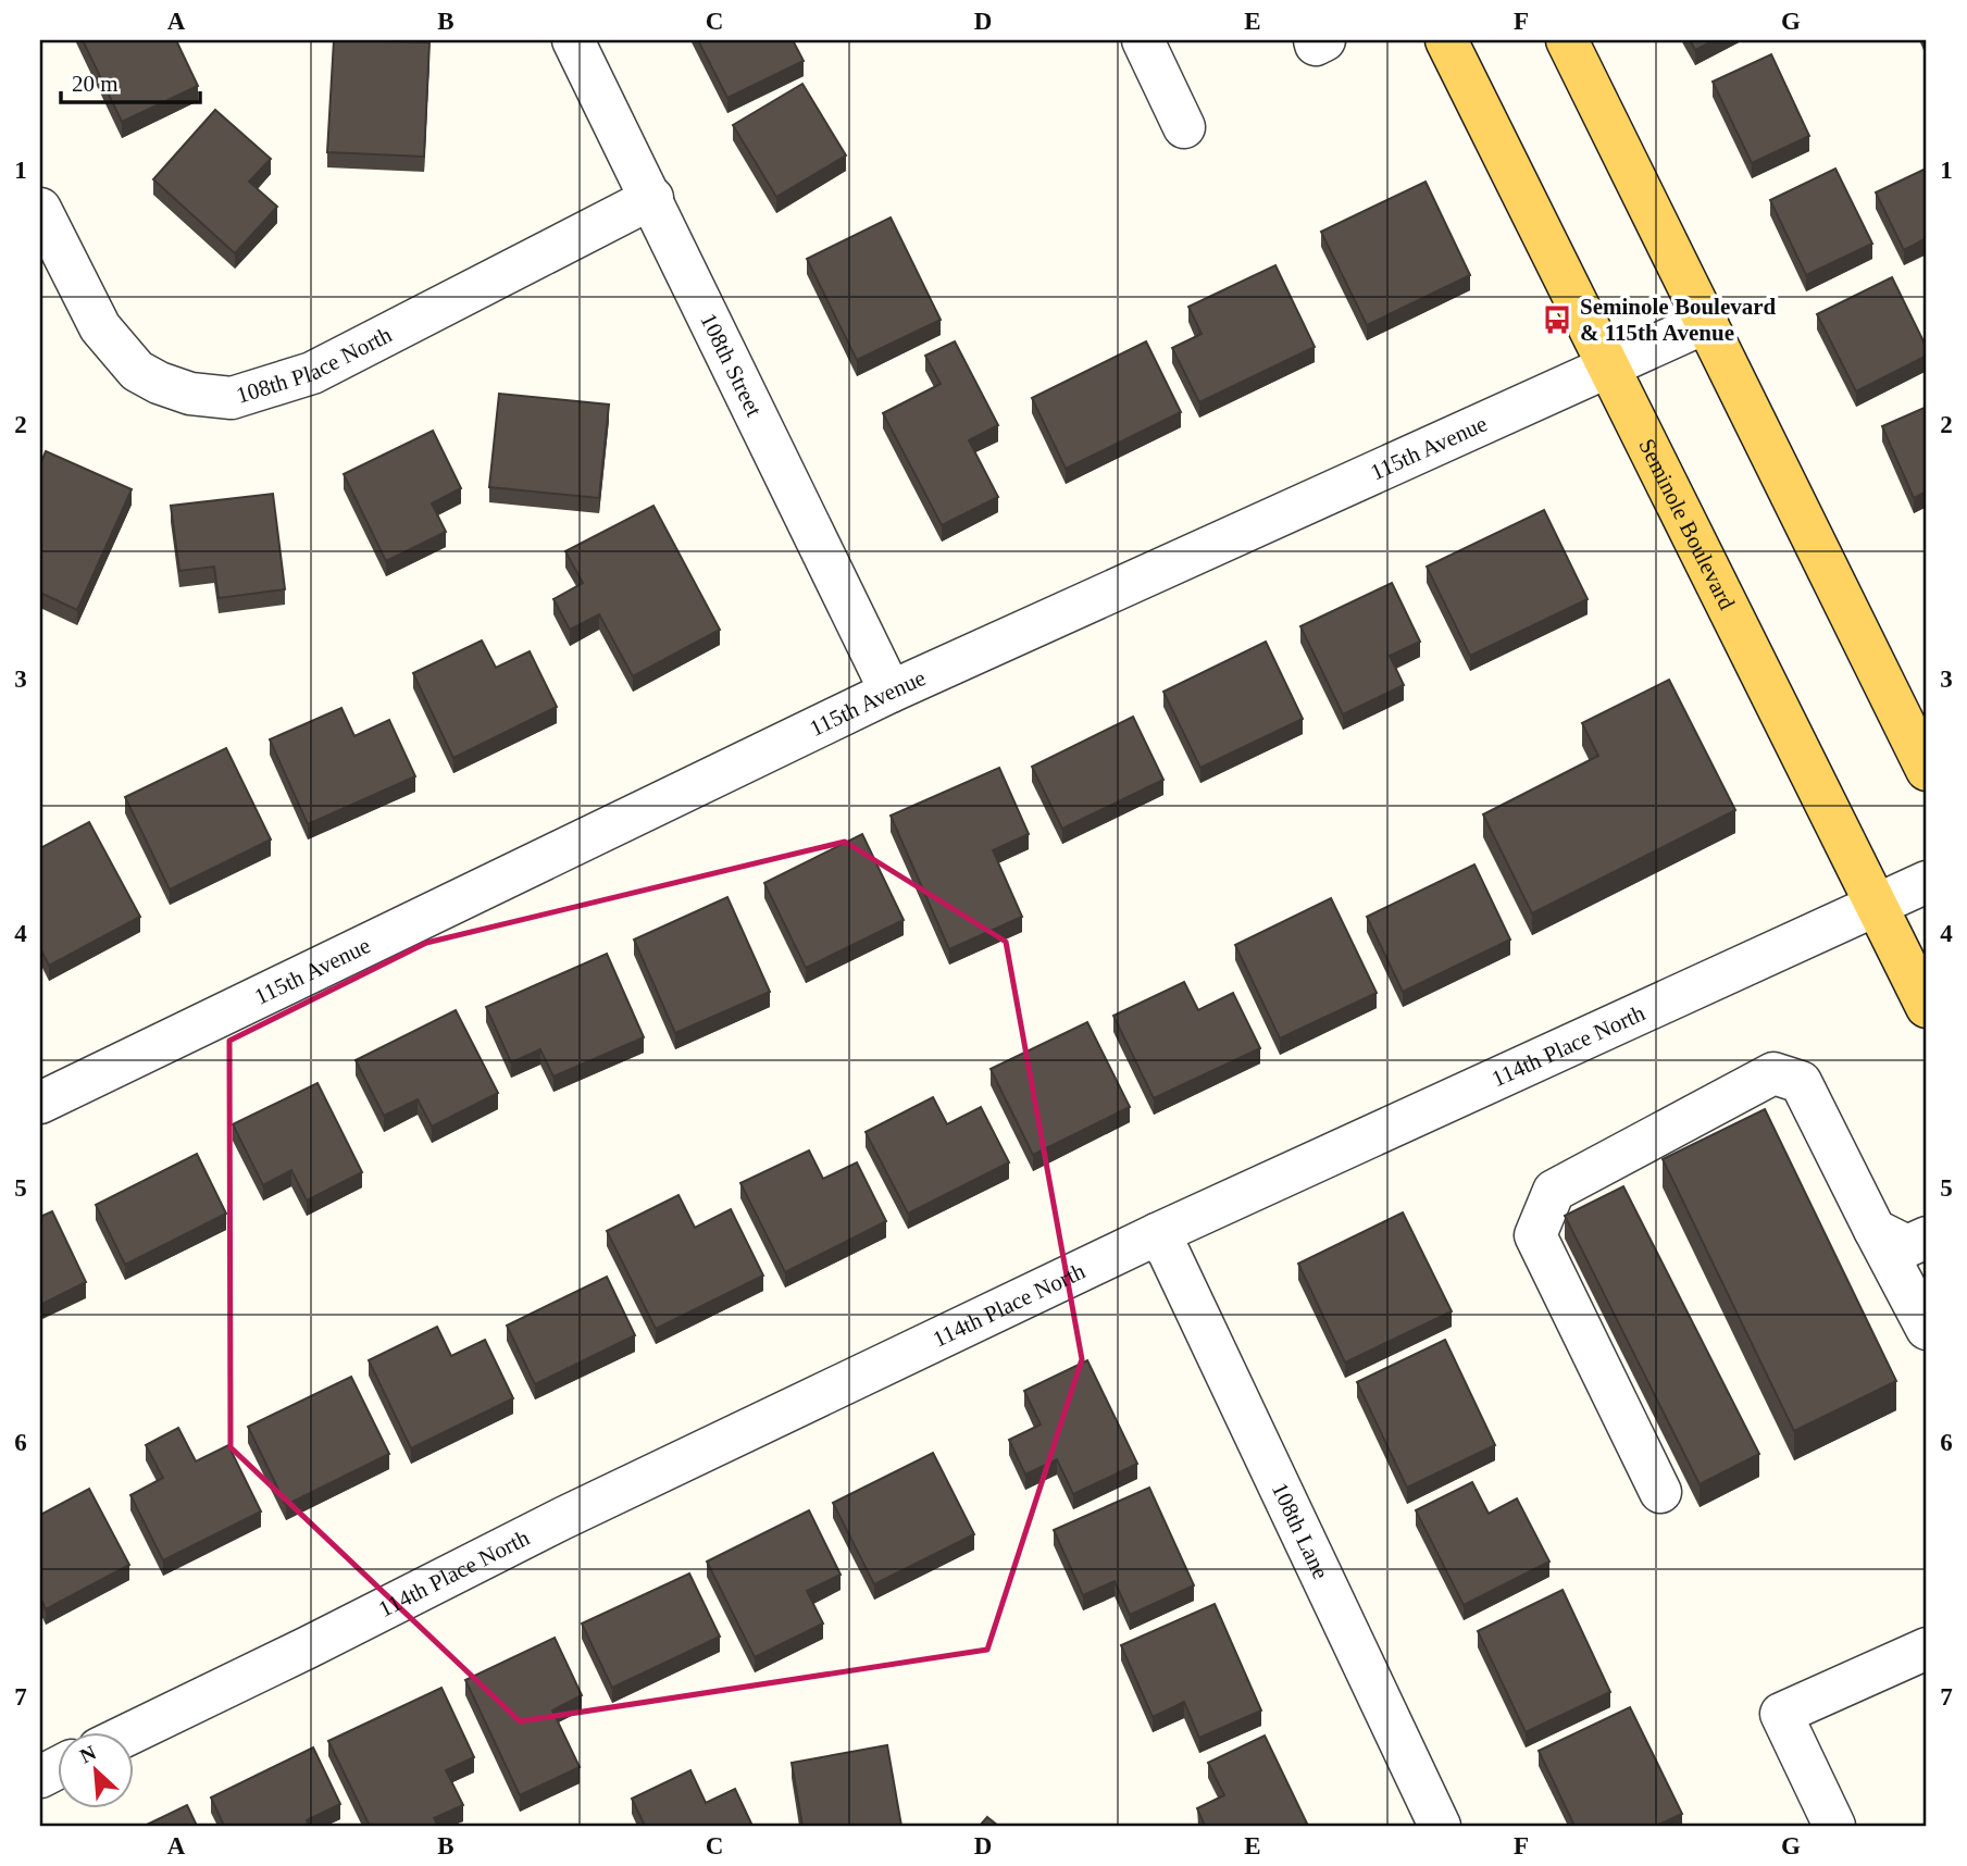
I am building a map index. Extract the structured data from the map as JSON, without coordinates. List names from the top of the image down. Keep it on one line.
{"streets":{"main road":["Seminole Boulevard"],"street":["108th Place North","108th Street","115th Avenue","114th Place North","108th Lane"]},"crossings":[["108th Place North","108th Street"],["108th Street","115th Avenue"],["115th Avenue","Seminole Boulevard"],["Seminole Boulevard","114th Place North"],["114th Place North","108th Lane"]],"places":{"bus stop":["Seminole Boulevard & 115th Avenue"]},"scale_bar":"20 m","north":"top left","grid":{"columns":["A","B","C","D","E","F","G"],"rows":["1","2","3","4","5","6","7"]}}
